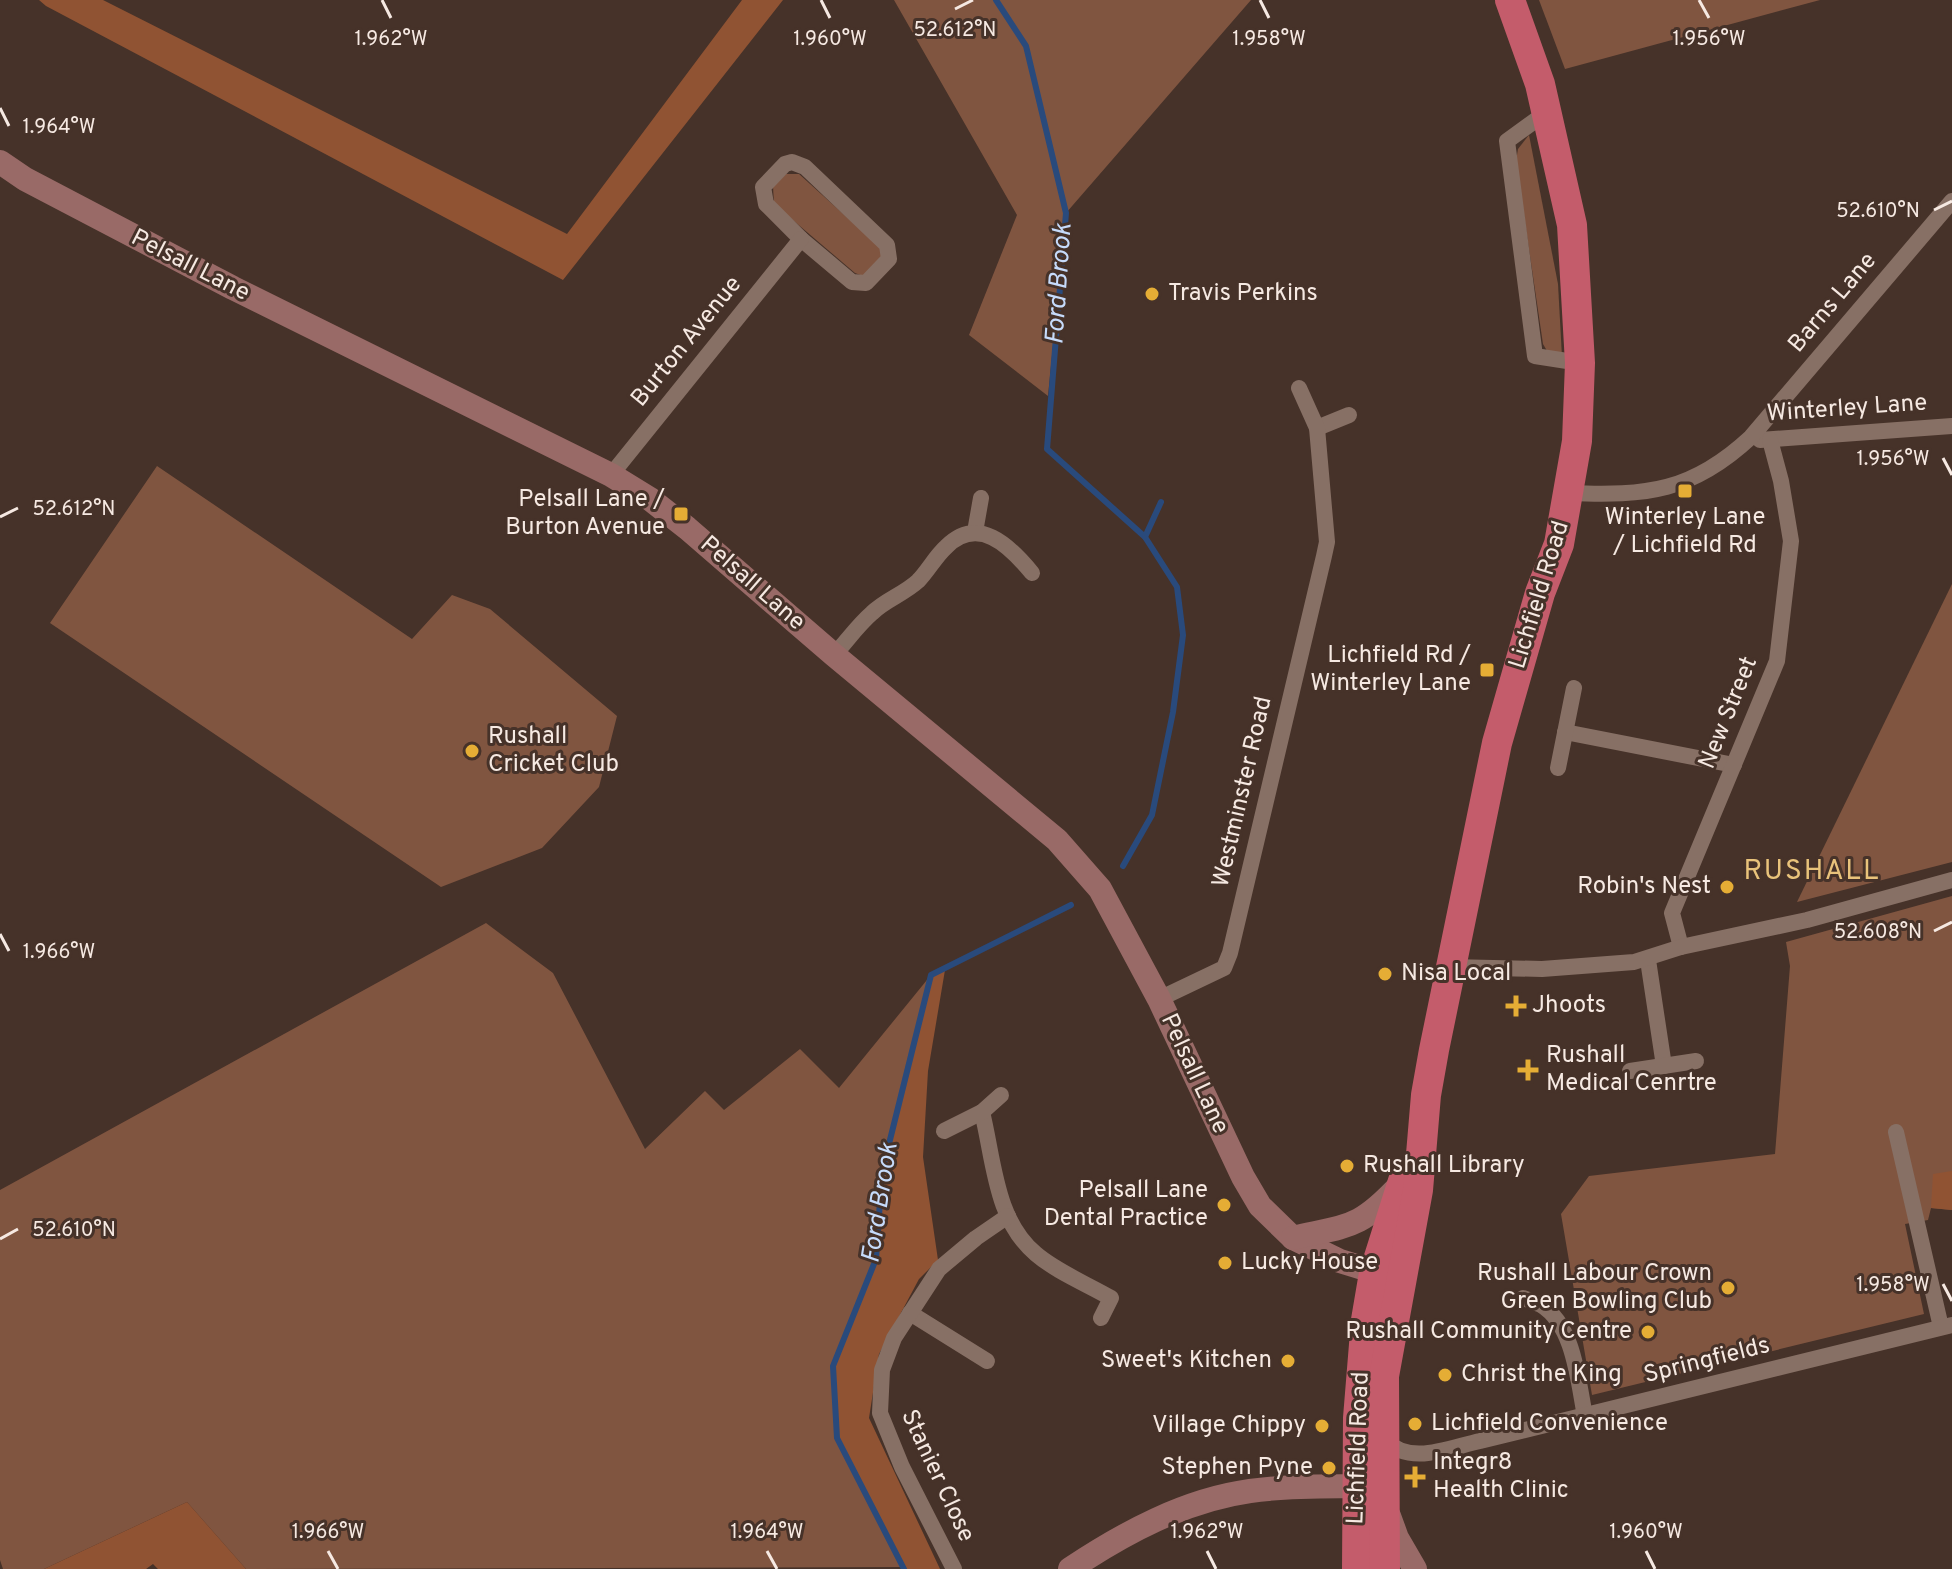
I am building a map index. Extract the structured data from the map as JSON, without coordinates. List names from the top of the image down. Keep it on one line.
{"streets":{"highway":["Lichfield Road"],"main road":["Pelsall Lane"],"street":["Barns Lane","Burton Avenue","Winterley Lane","New Street","Westminster Road","Springfields","Stanier Close"]},"crossings":[["Pelsall Lane","Burton Avenue"],["Pelsall Lane","Lichfield Road"],["Pelsall Lane","Westminster Road"],["Barns Lane","Winterley Lane"],["Winterley Lane","Lichfield Road"],["Winterley Lane","New Street"],["Lichfield Road","Springfields"]],"districts":["RUSHALL"],"water":["Ford Brook"],"places":{"other":["Travis Perkins","Rushall Cricket Club","Robin's Nest","Nisa Local","Rushall Library","Pelsall Lane Dental Practice","Lucky House","Rushall Labour Crown Green Bowling Club","Rushall Community Centre","Sweet's Kitchen","Christ the King","Lichfield Convenience","Village Chippy","Stephen Pyne"],"transit":["Winterley Lane / Lichfield Rd","Pelsall Lane / Burton Avenue","Lichfield Rd / Winterley Lane"],"health":["Jhoots","Rushall Medical Cenrtre","Integr8 Health Clinic"]},"coordinates":["52.612°N","1.962°W","1.960°W","1.958°W","1.956°W","1.964°W","52.610°N","52.608°N","1.966°W"]}
